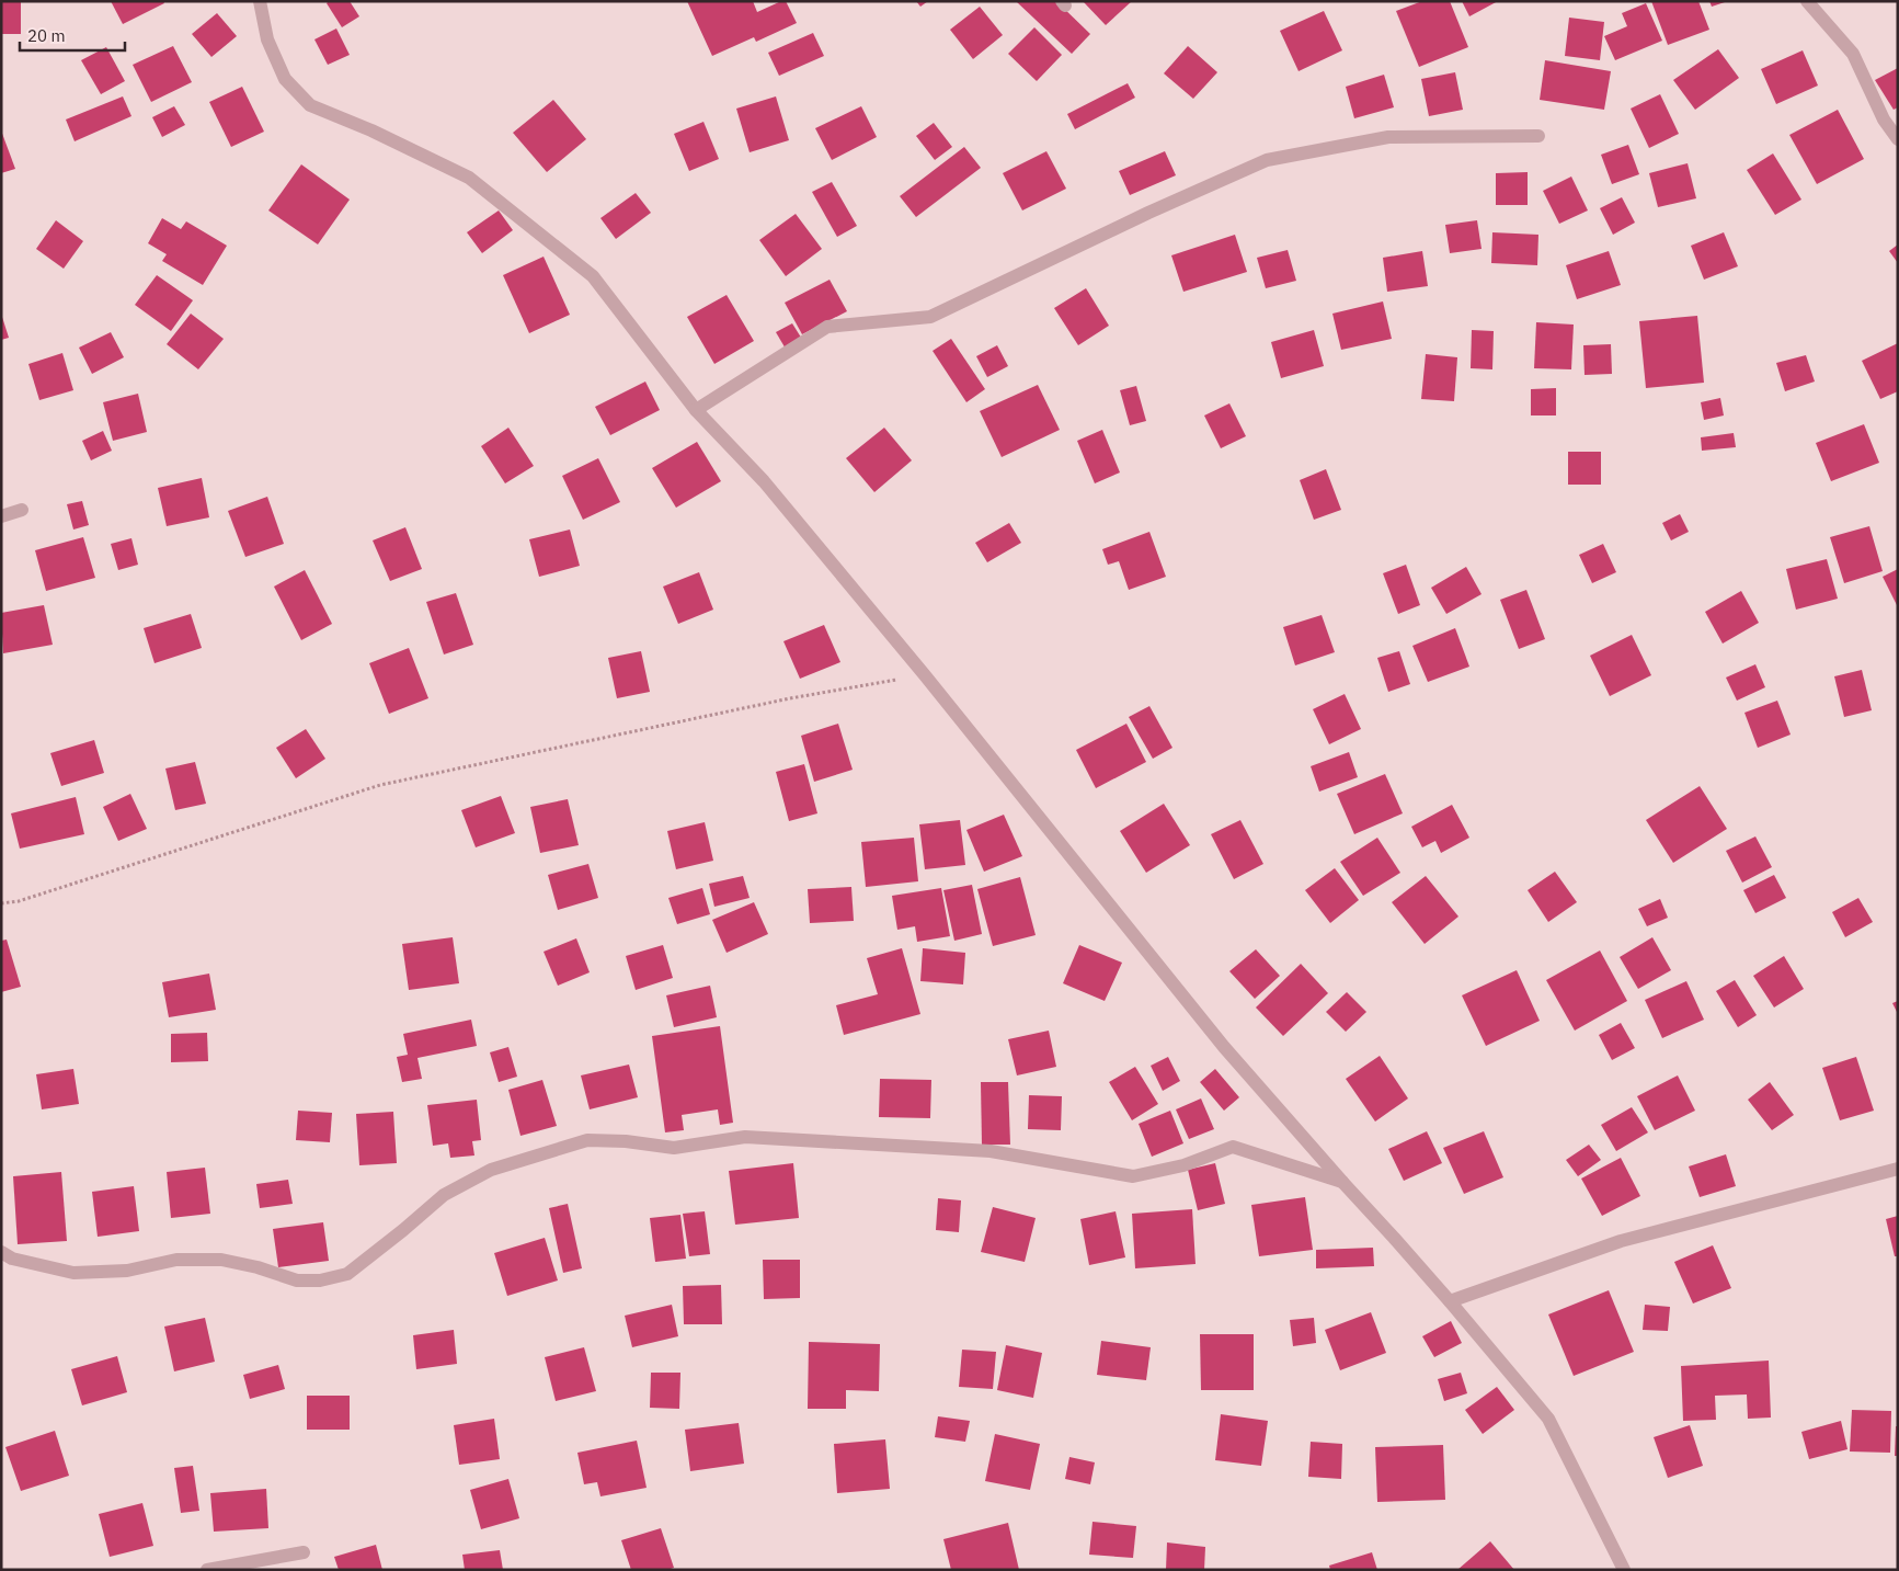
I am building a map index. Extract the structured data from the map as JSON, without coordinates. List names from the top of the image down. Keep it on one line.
{"scale_bar":"20 m"}
